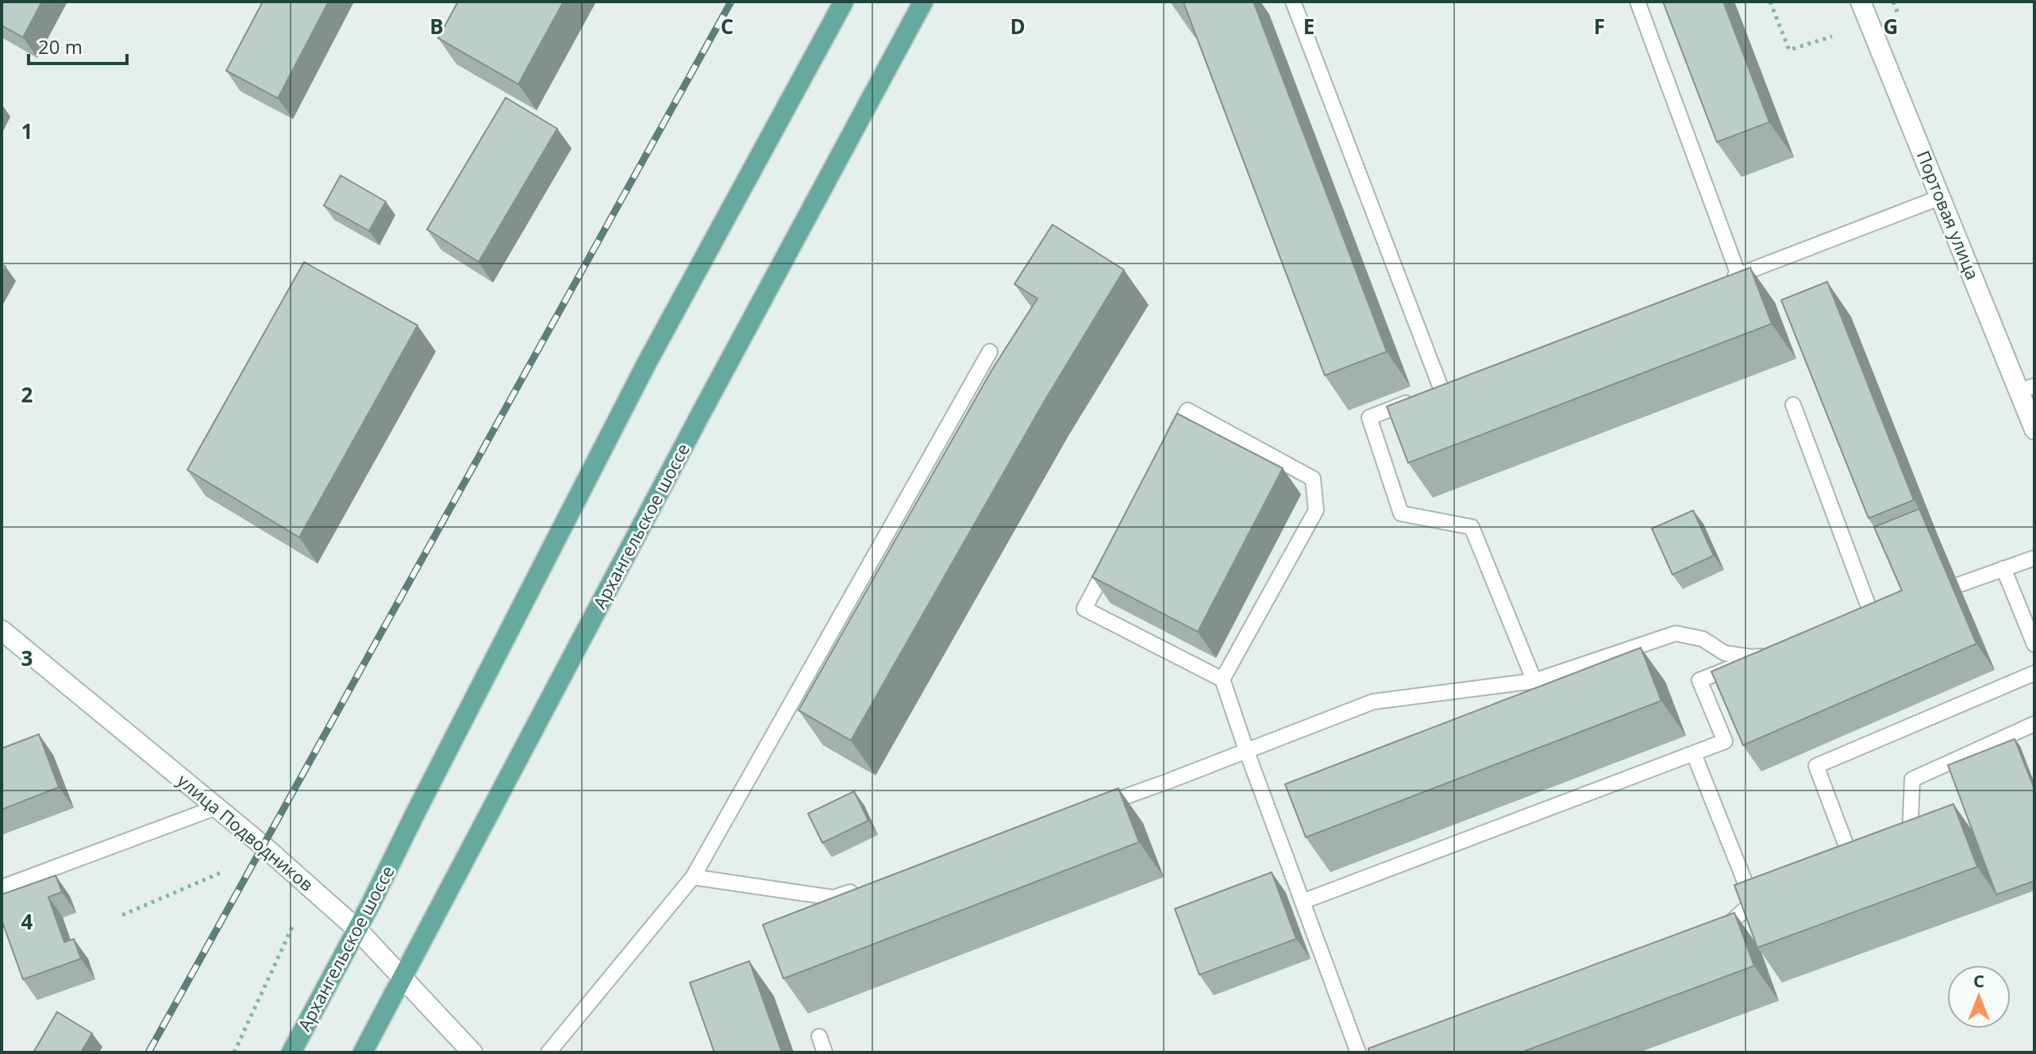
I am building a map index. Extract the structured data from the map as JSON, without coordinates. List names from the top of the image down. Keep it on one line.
{"streets":{"main road":["Архангельское шоссе"],"street":["Портовая улица","улица Подводников"]},"crossings":[["Архангельское шоссе","улица Подводников"]],"scale_bar":"20 m","north":"top","grid":{"columns":["B","C","D","E","F","G"],"rows":["1","2","3","4"]}}
